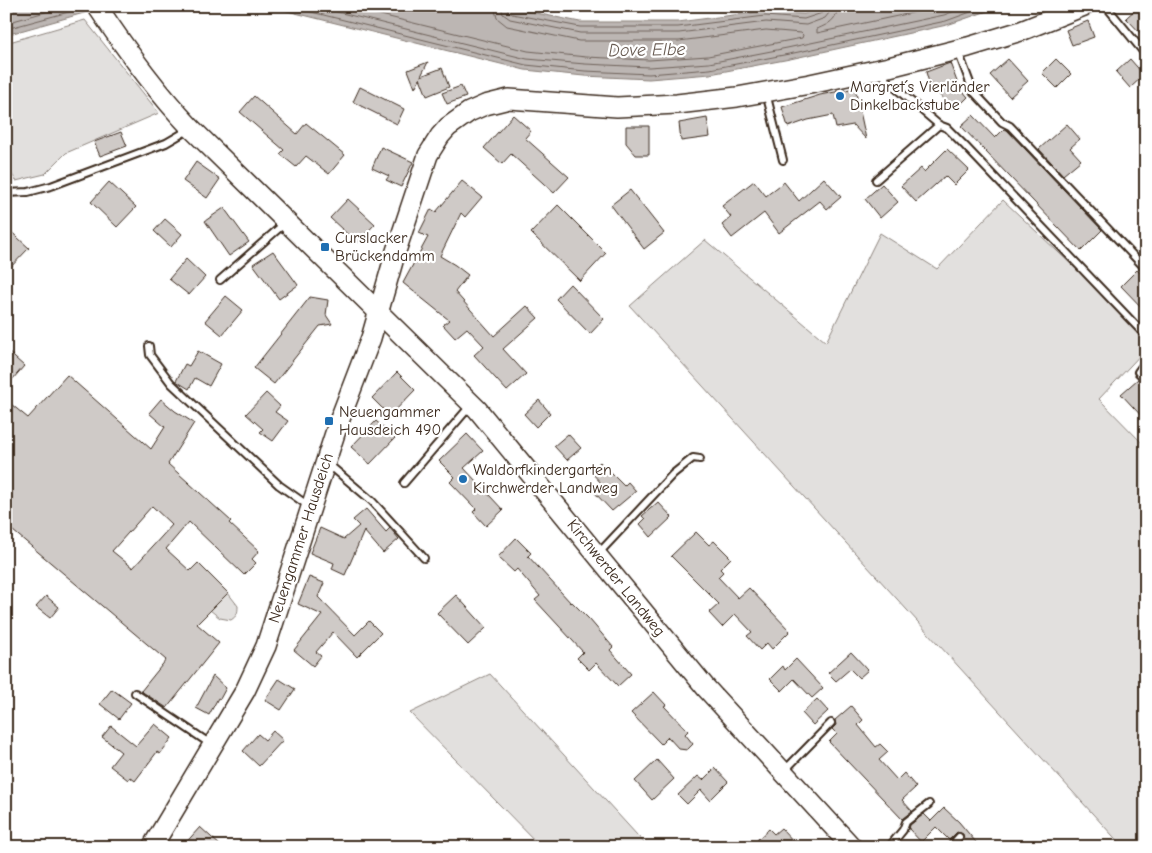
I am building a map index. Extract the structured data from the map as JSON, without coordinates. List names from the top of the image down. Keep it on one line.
{"streets":{"street":["Neuengammer Hausdeich","Kirchwerder Landweg"]},"crossings":[["Neuengammer Hausdeich","Kirchwerder Landweg"]],"water":["Dove Elbe"],"places":{"other":["Margret´s Vierländer Dinkelbackstube","Waldorfkindergarten Kirchwerder Landweg"],"transit":["Curslacker Brückendamm","Neuengammer Hausdeich 490"]}}
